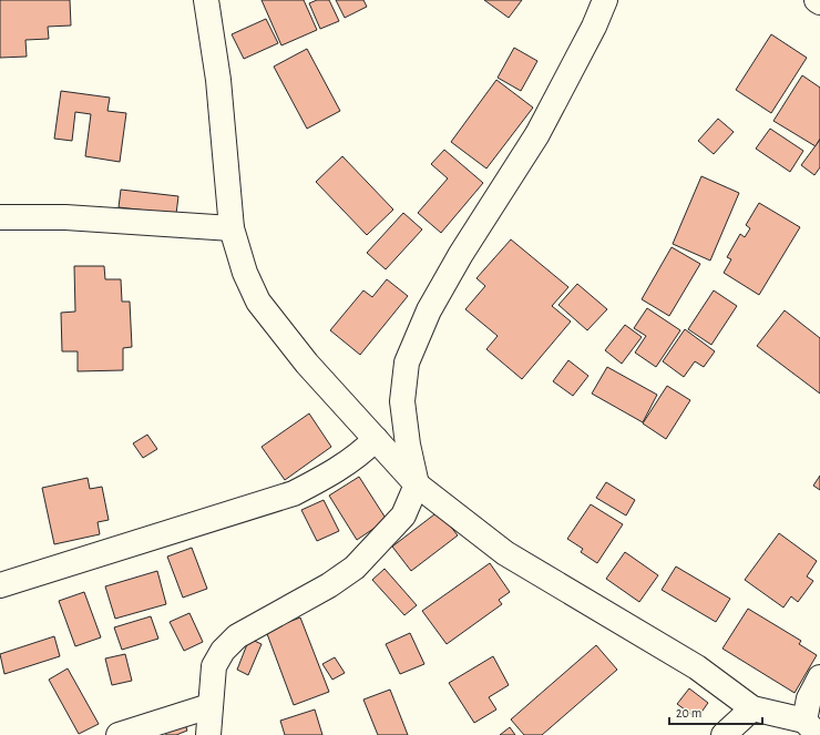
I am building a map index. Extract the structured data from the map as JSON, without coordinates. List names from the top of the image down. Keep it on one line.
{"scale_bar":"20 m"}
